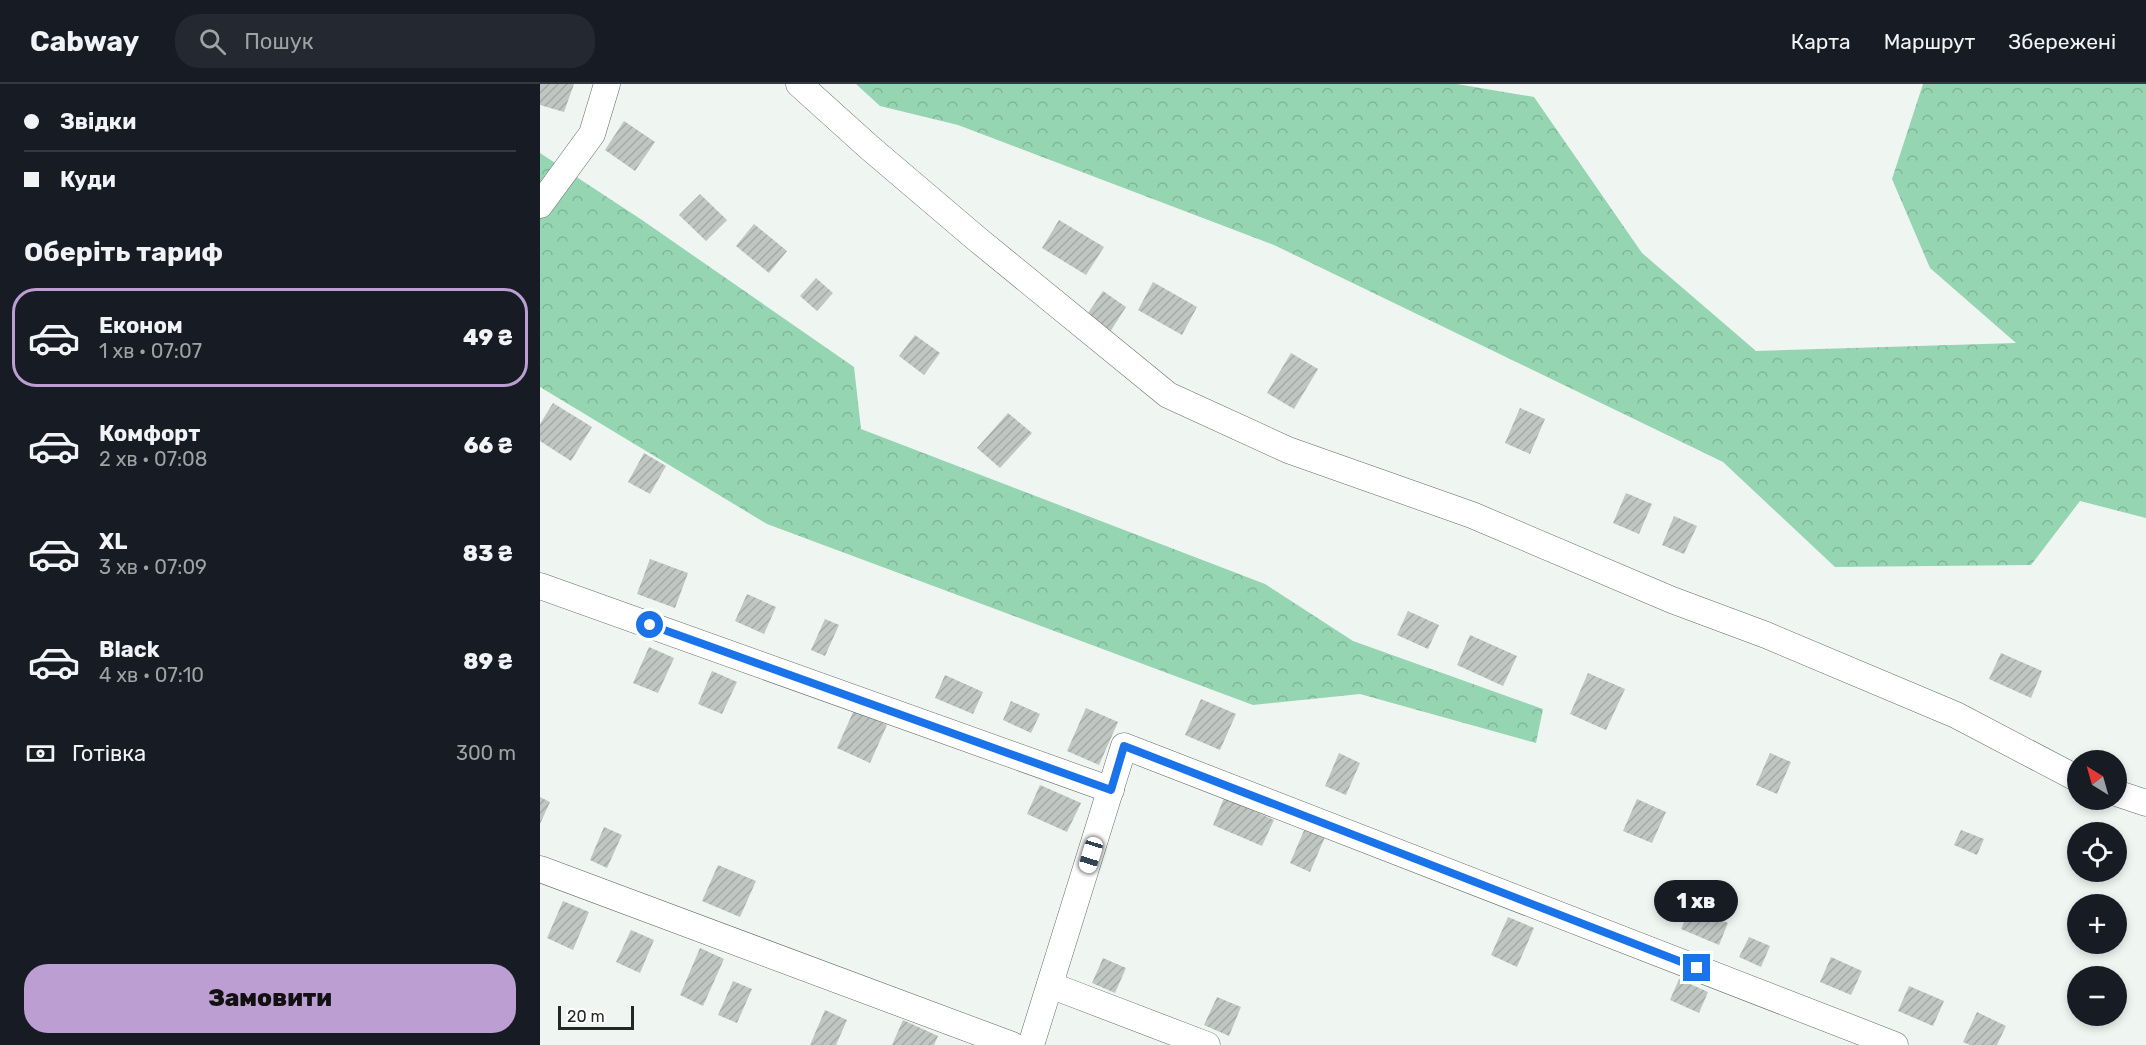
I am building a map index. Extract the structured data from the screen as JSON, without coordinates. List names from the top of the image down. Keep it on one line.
{"scale_bar":"20 m","north":"top left","page":{"header":"Cabway","search":"Пошук","nav":["Карта","Маршрут","Збережені"],"banner":["Звідки","Куди"],"heading":"Оберіть тариф","list":[{"name":"Економ","note":"1 хв · 07:07","value":"49 ₴"},{"name":"Комфорт","note":"2 хв · 07:08","value":"66 ₴"},{"name":"XL","note":"3 хв · 07:09","value":"83 ₴"},{"name":"Black","note":"4 хв · 07:10","value":"89 ₴"}],"pay":["Готівка","300 m"],"map_buttons":["+","−"],"bubble":"1 хв","buttons":"Замовити","scale":"20 m"}}
